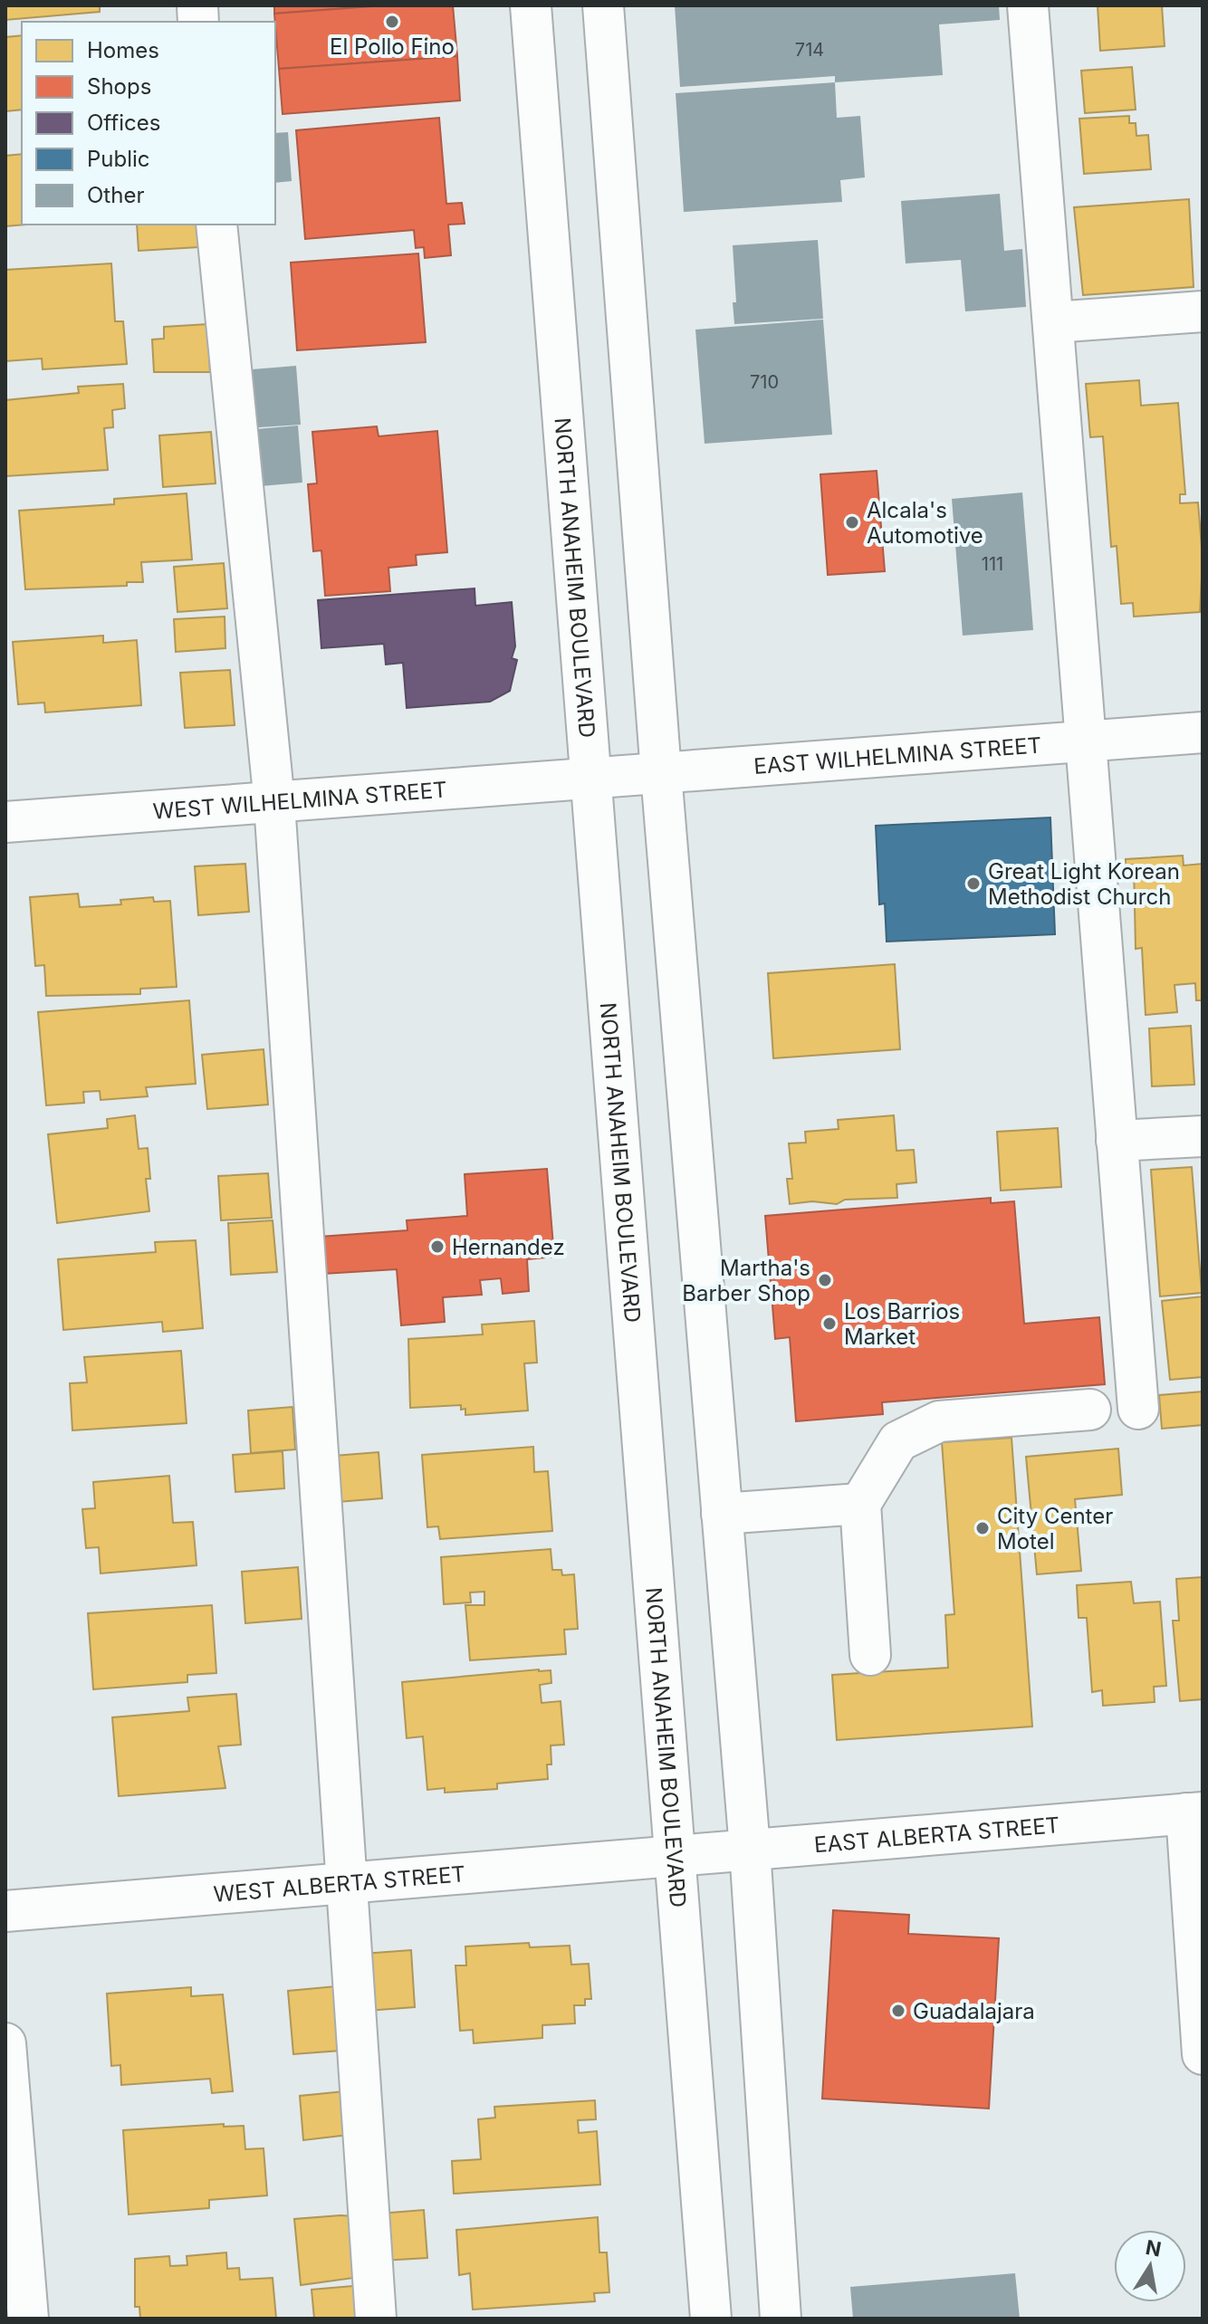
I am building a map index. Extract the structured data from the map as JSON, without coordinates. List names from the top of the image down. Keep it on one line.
{"streets":{"main road":["NORTH ANAHEIM BOULEVARD","EAST WILHELMINA STREET","WEST WILHELMINA STREET","EAST ALBERTA STREET","WEST ALBERTA STREET"]},"crossings":[["NORTH ANAHEIM BOULEVARD","EAST WILHELMINA STREET"],["NORTH ANAHEIM BOULEVARD","WEST WILHELMINA STREET"],["NORTH ANAHEIM BOULEVARD","EAST ALBERTA STREET"],["NORTH ANAHEIM BOULEVARD","WEST ALBERTA STREET"],["EAST WILHELMINA STREET","WEST WILHELMINA STREET"],["EAST ALBERTA STREET","WEST ALBERTA STREET"]],"places":["El Pollo Fino","Alcala's Automotive","Great Light Korean Methodist Church","Hernandez","Martha's Barber Shop","Los Barrios Market","City Center Motel","Guadalajara"],"house_numbers":["714","710","111"],"legend":["Homes","Shops","Offices","Public","Other"],"north":"top"}
